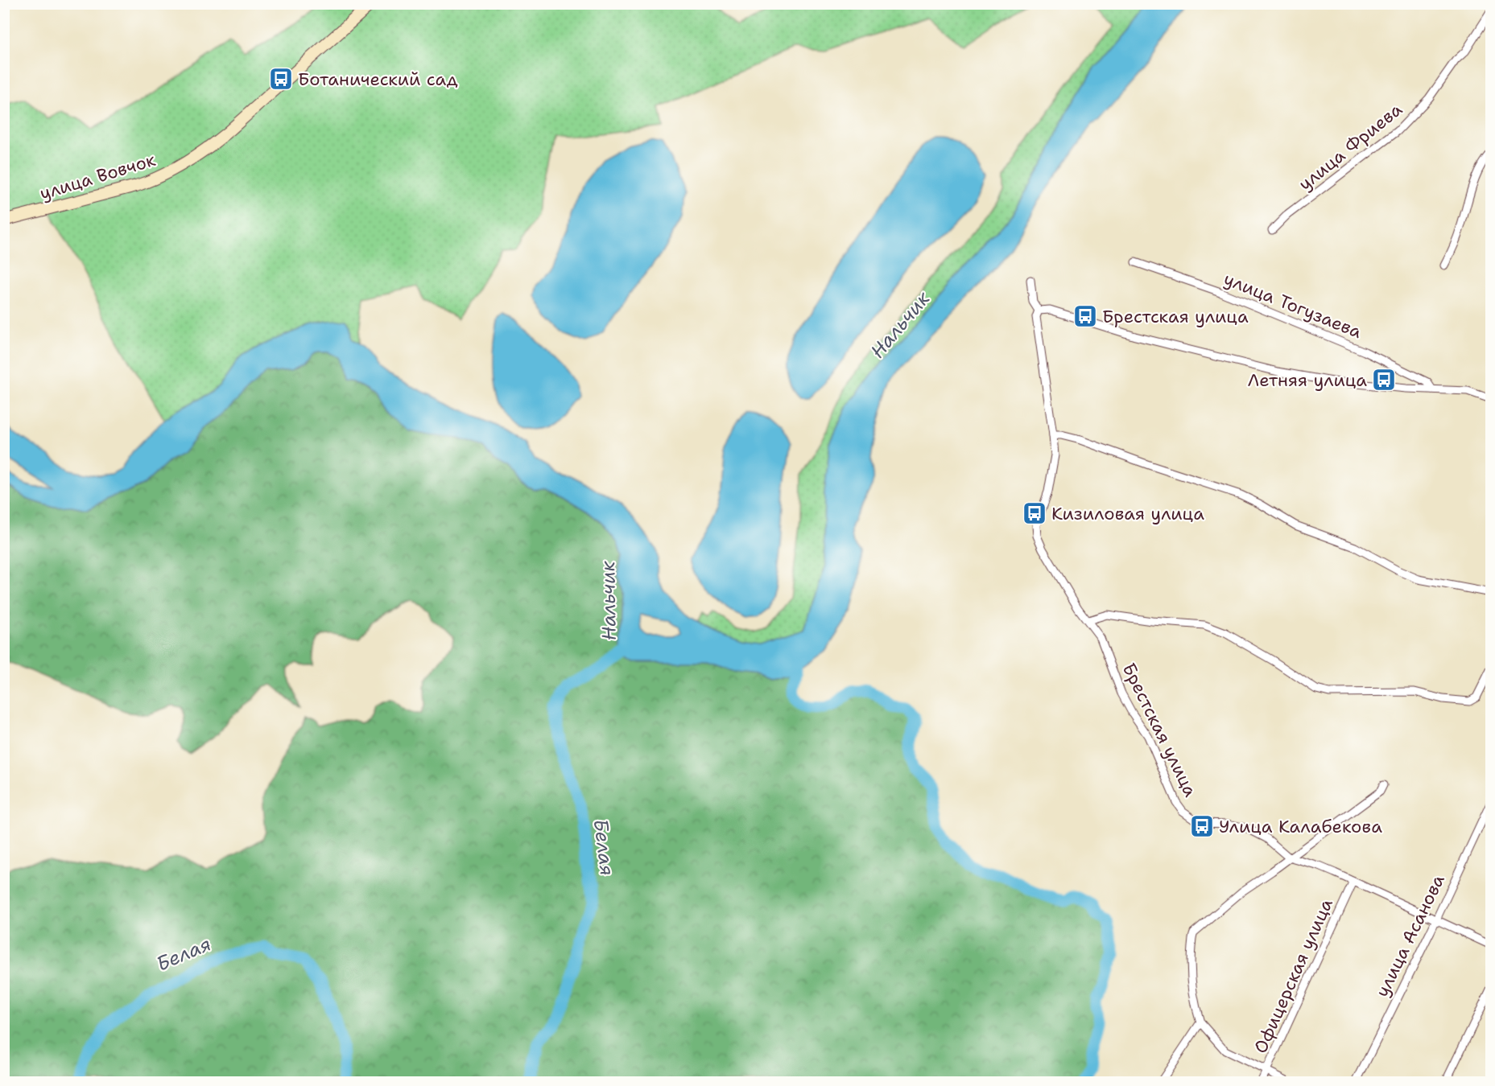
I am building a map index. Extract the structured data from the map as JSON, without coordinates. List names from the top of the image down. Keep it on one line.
{"streets":{"street":["улица Фриева","улица Вовчок","улица Тогузаева","Брестская улица","улица Асанова","Офицерская улица"]},"water":["Нальчик","Белая"],"places":{"bus stop":["Ботанический сад","Брестская улица","Летняя улица","Кизиловая улица","Улица Калабекова"]}}
